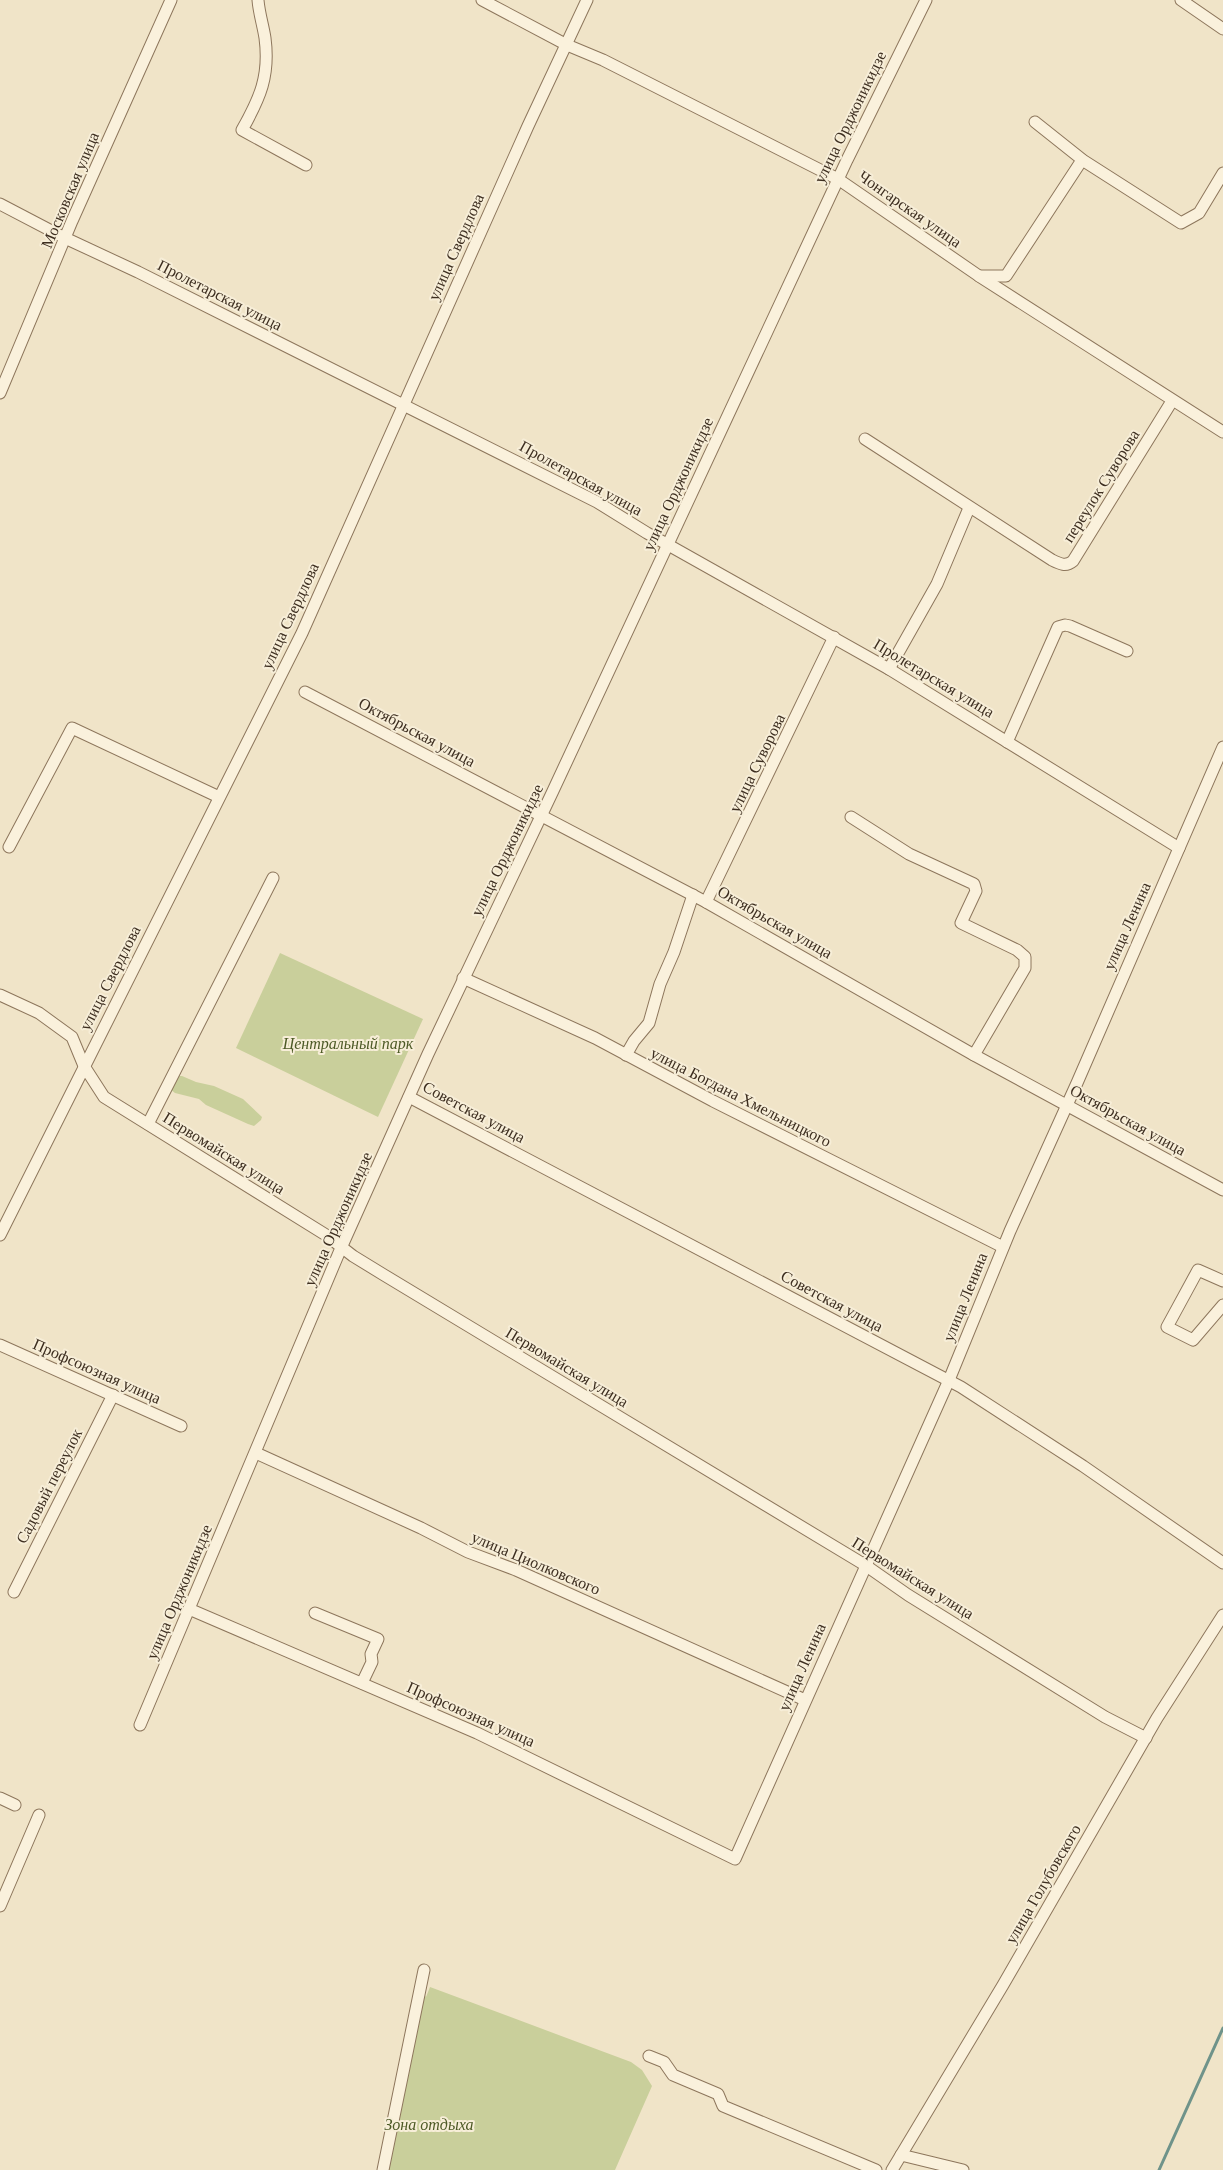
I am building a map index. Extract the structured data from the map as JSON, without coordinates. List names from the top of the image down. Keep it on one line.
{"streets":{"street":["улица Орджоникидзе","Московская улица","Чонгарская улица","улица Свердлова","Пролетарская улица","переулок Суворова","Октябрьская улица","улица Суворова","улица Ленина","улица Богдана Хмельницкого","Советская улица","Первомайская улица","Профсоюзная улица","Садовый переулок","улица Циолковского","улица Голубовского"]},"crossings":[["улица Орджоникидзе","Чонгарская улица"],["улица Орджоникидзе","Пролетарская улица"],["улица Орджоникидзе","Октябрьская улица"],["улица Орджоникидзе","улица Богдана Хмельницкого"],["улица Орджоникидзе","Советская улица"],["улица Орджоникидзе","Первомайская улица"],["улица Орджоникидзе","Профсоюзная улица"],["улица Орджоникидзе","улица Циолковского"],["Московская улица","Пролетарская улица"],["Чонгарская улица","улица Свердлова"],["Чонгарская улица","переулок Суворова"],["улица Свердлова","Пролетарская улица"],["улица Свердлова","Первомайская улица"],["Пролетарская улица","улица Суворова"],["Пролетарская улица","улица Ленина"],["Октябрьская улица","улица Суворова"],["Октябрьская улица","улица Ленина"],["улица Ленина","улица Богдана Хмельницкого"],["улица Ленина","Советская улица"],["улица Ленина","Первомайская улица"],["улица Ленина","Профсоюзная улица"],["улица Ленина","улица Циолковского"],["Первомайская улица","улица Голубовского"],["Профсоюзная улица","Садовый переулок"]],"parks":["Центральный парк","Зона отдыха"]}
